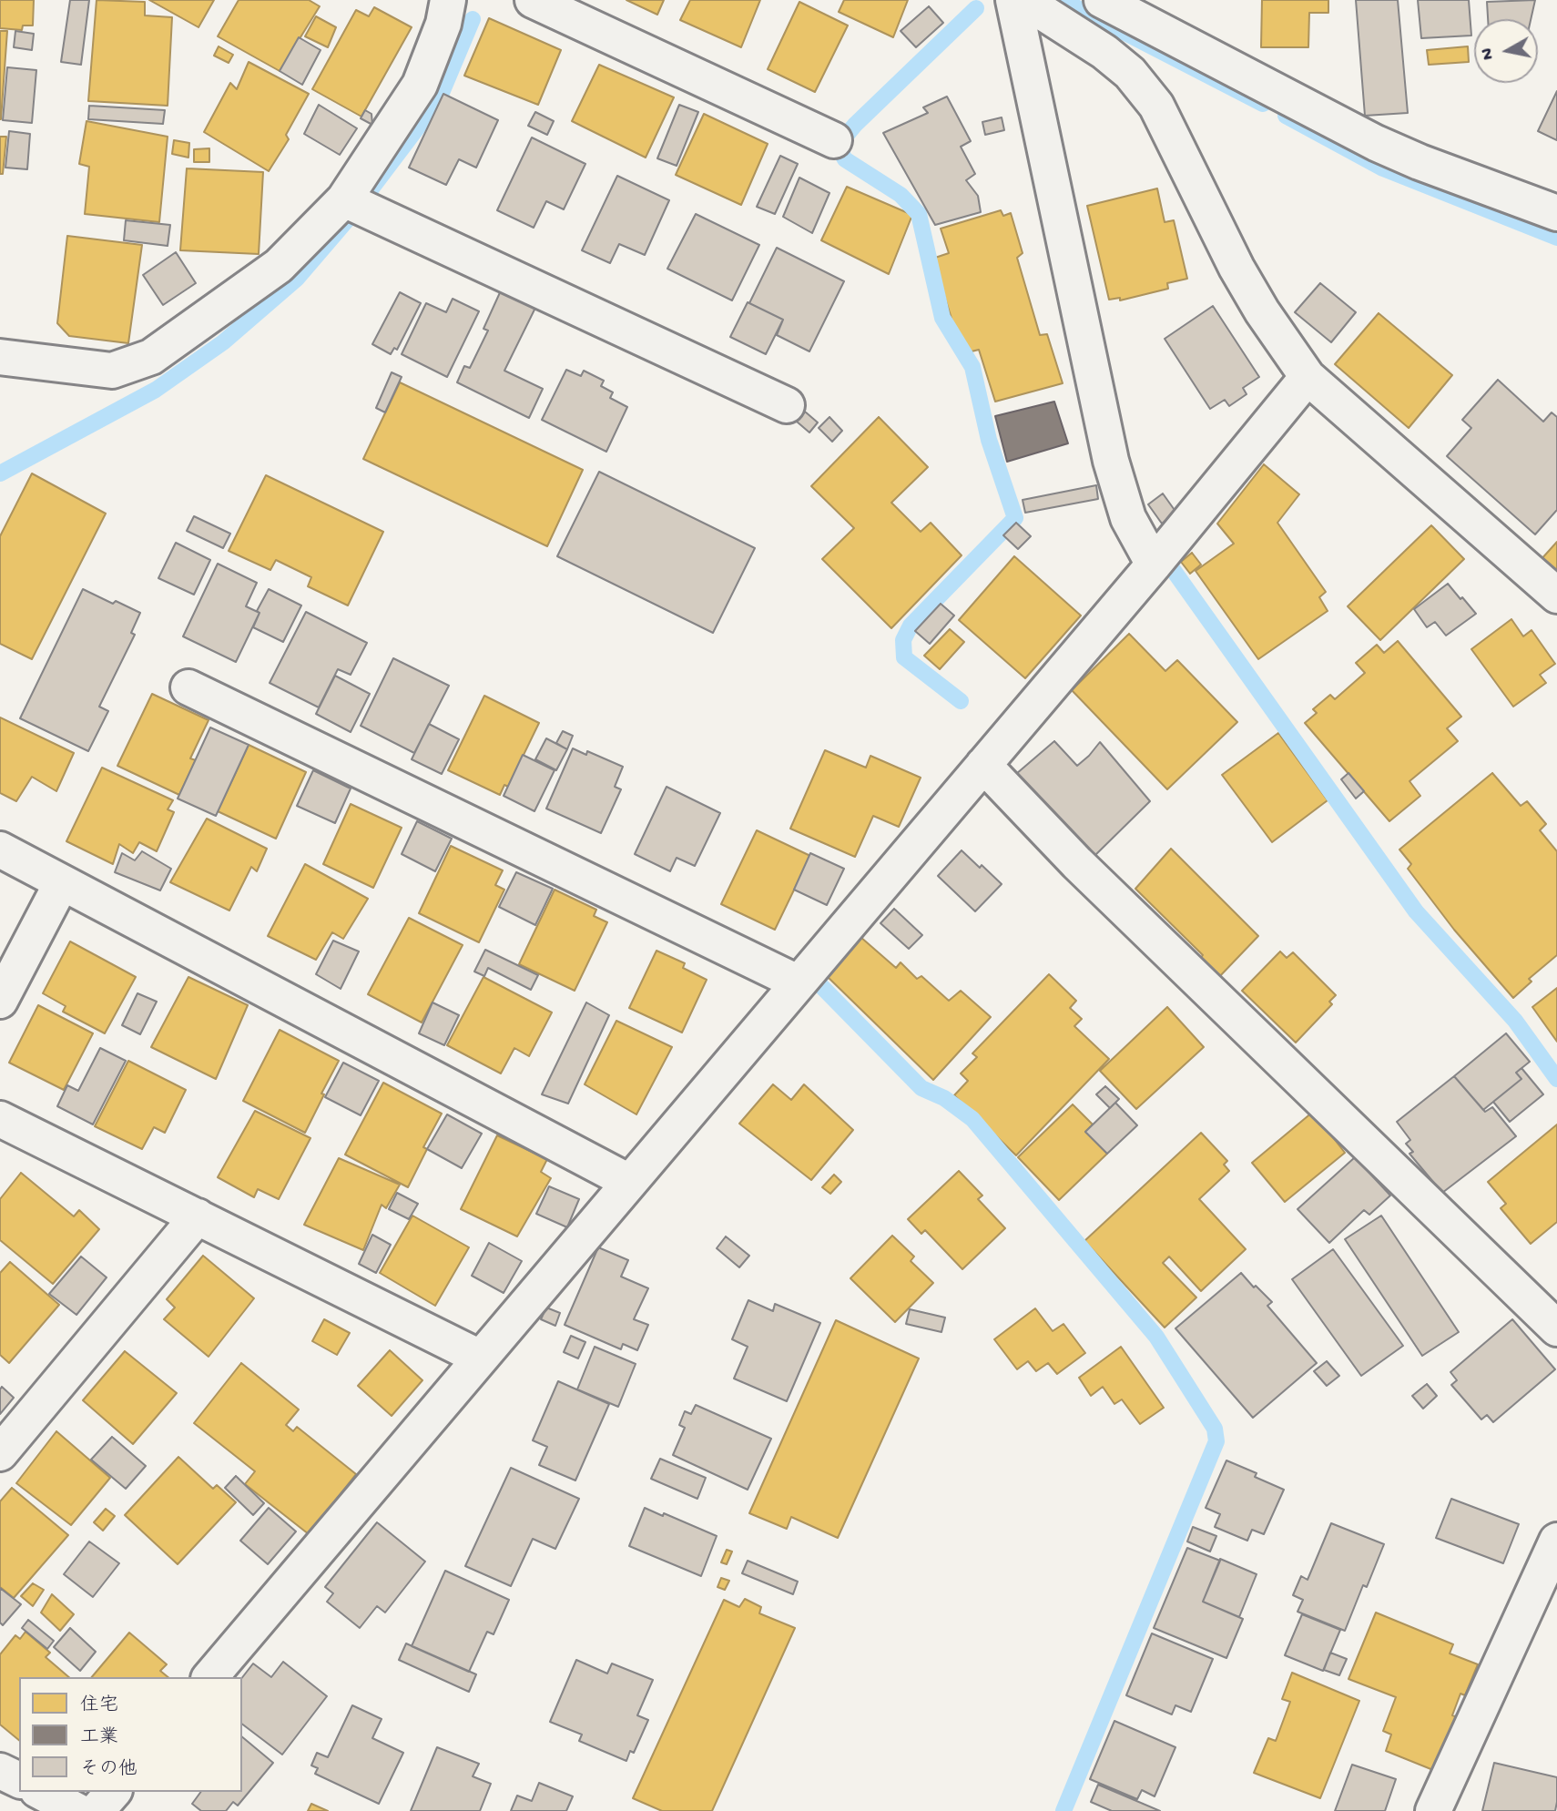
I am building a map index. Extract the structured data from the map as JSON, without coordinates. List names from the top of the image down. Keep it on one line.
{"legend":["住宅","工業","その他"],"north":"left"}
